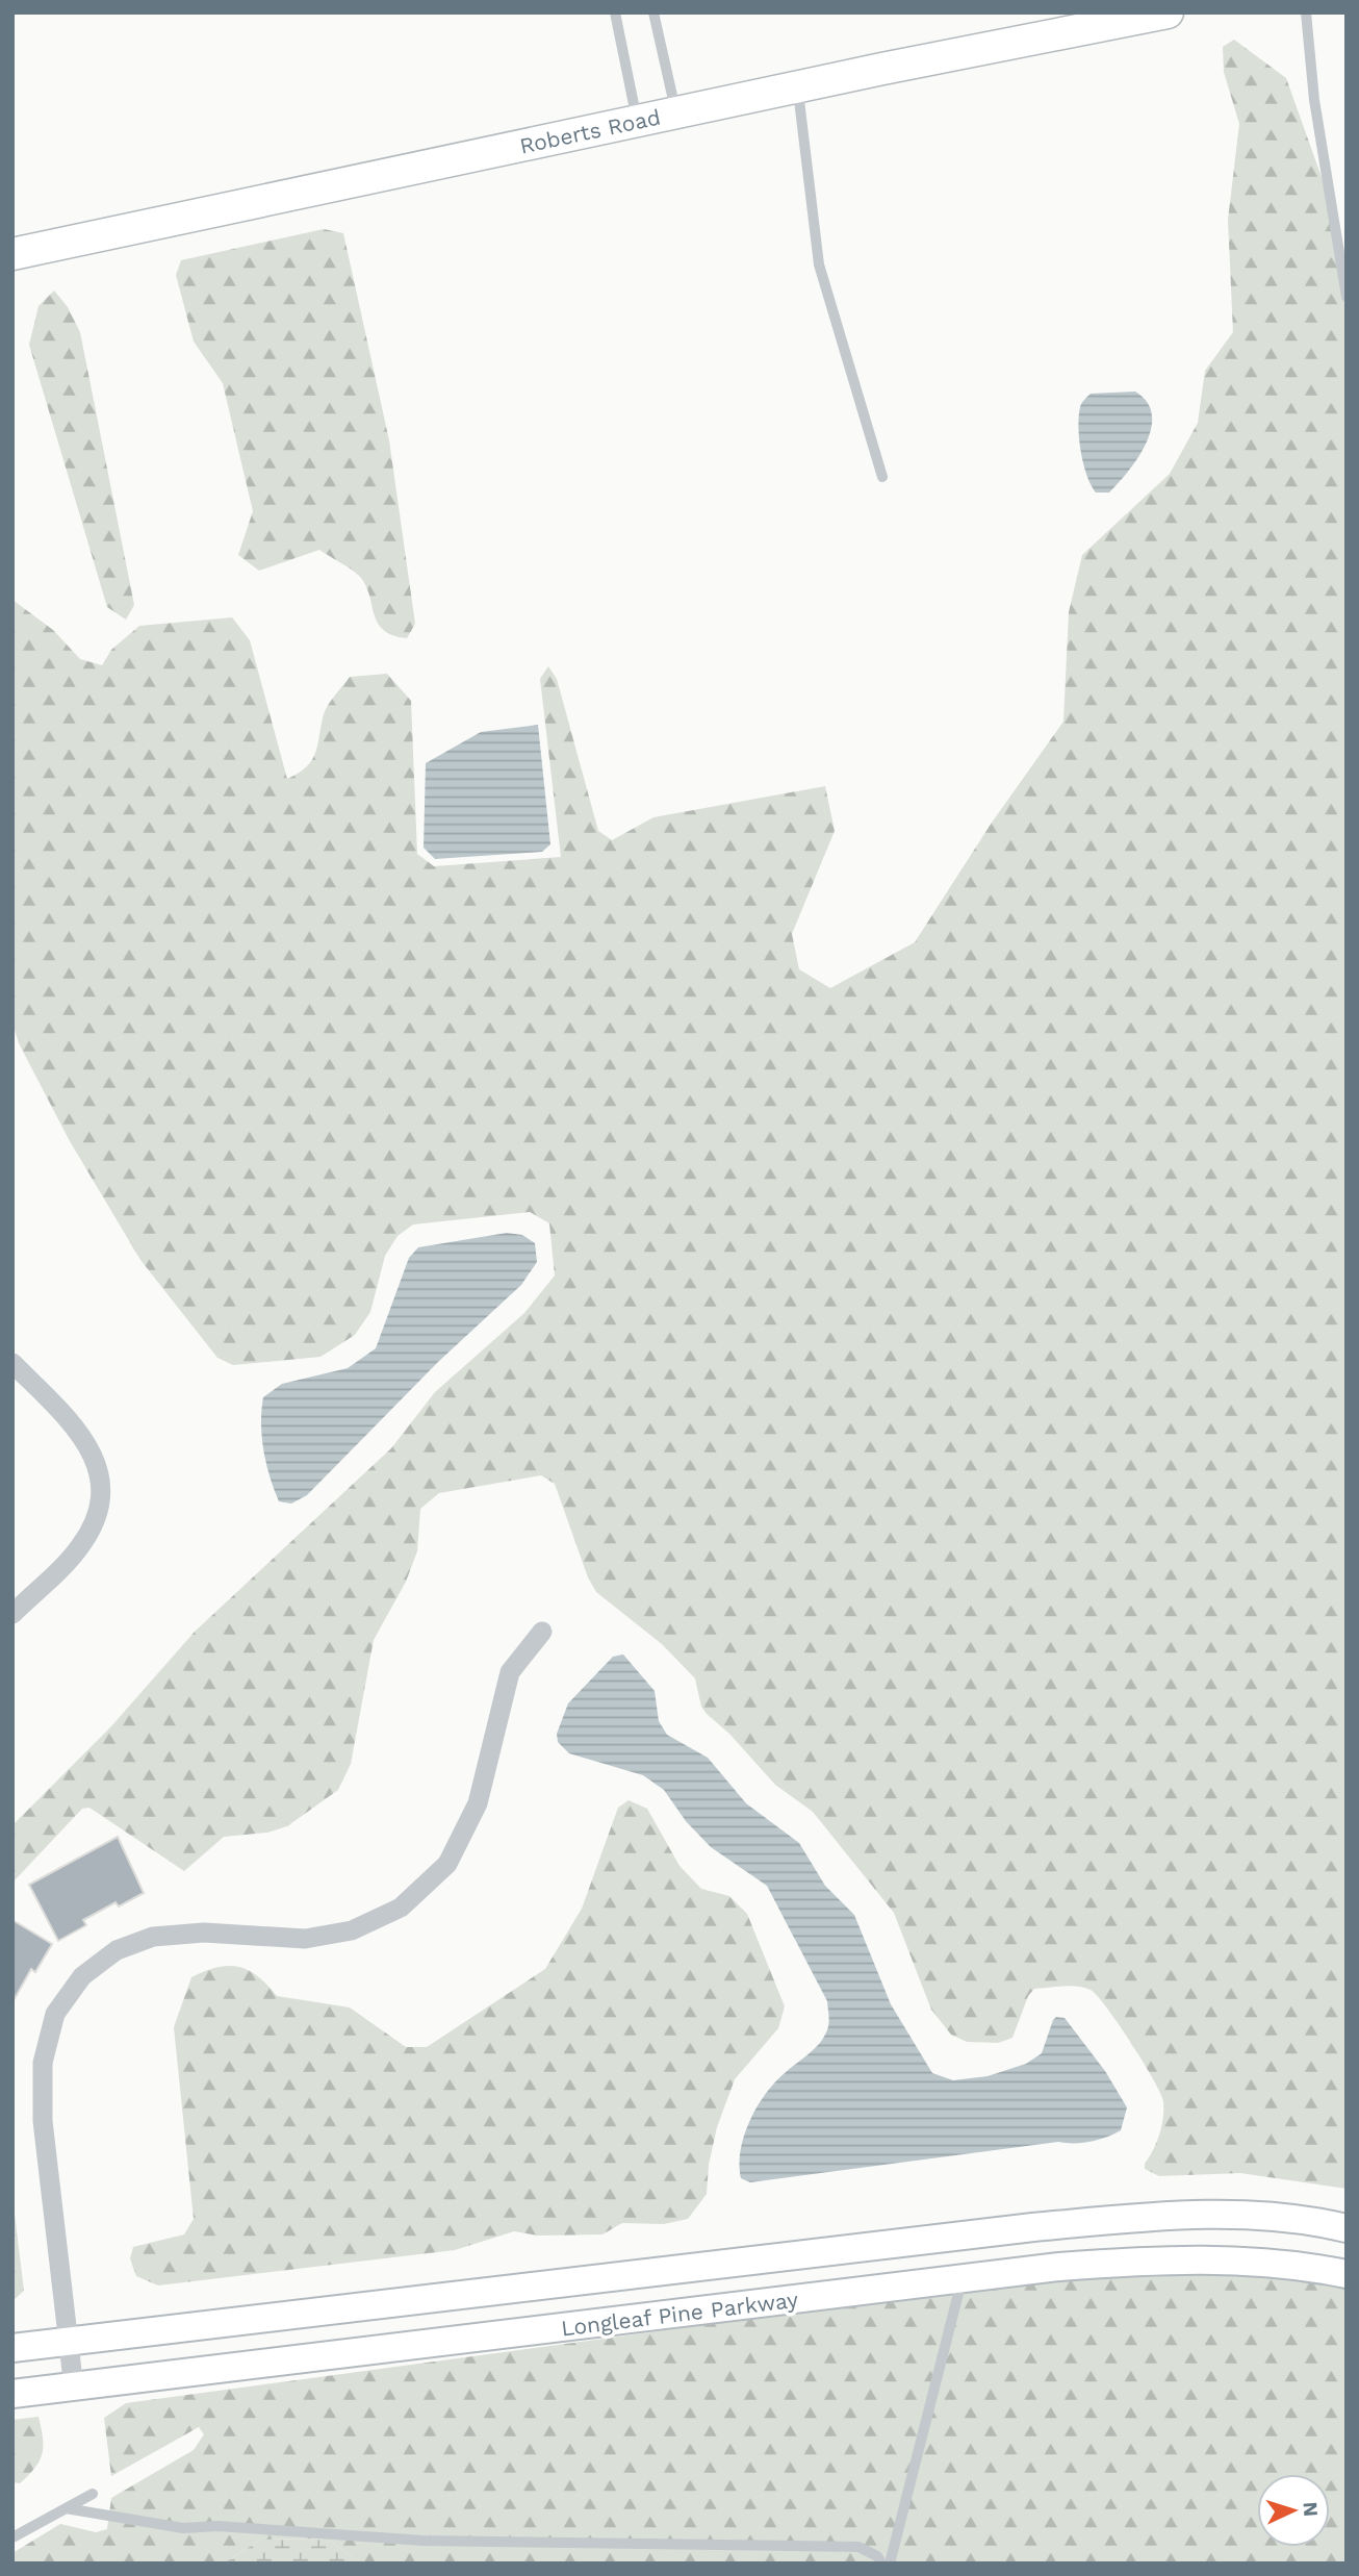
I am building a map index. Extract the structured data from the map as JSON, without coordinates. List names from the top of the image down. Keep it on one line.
{"streets":{"main road":["Roberts Road","Longleaf Pine Parkway"]},"north":"right"}
